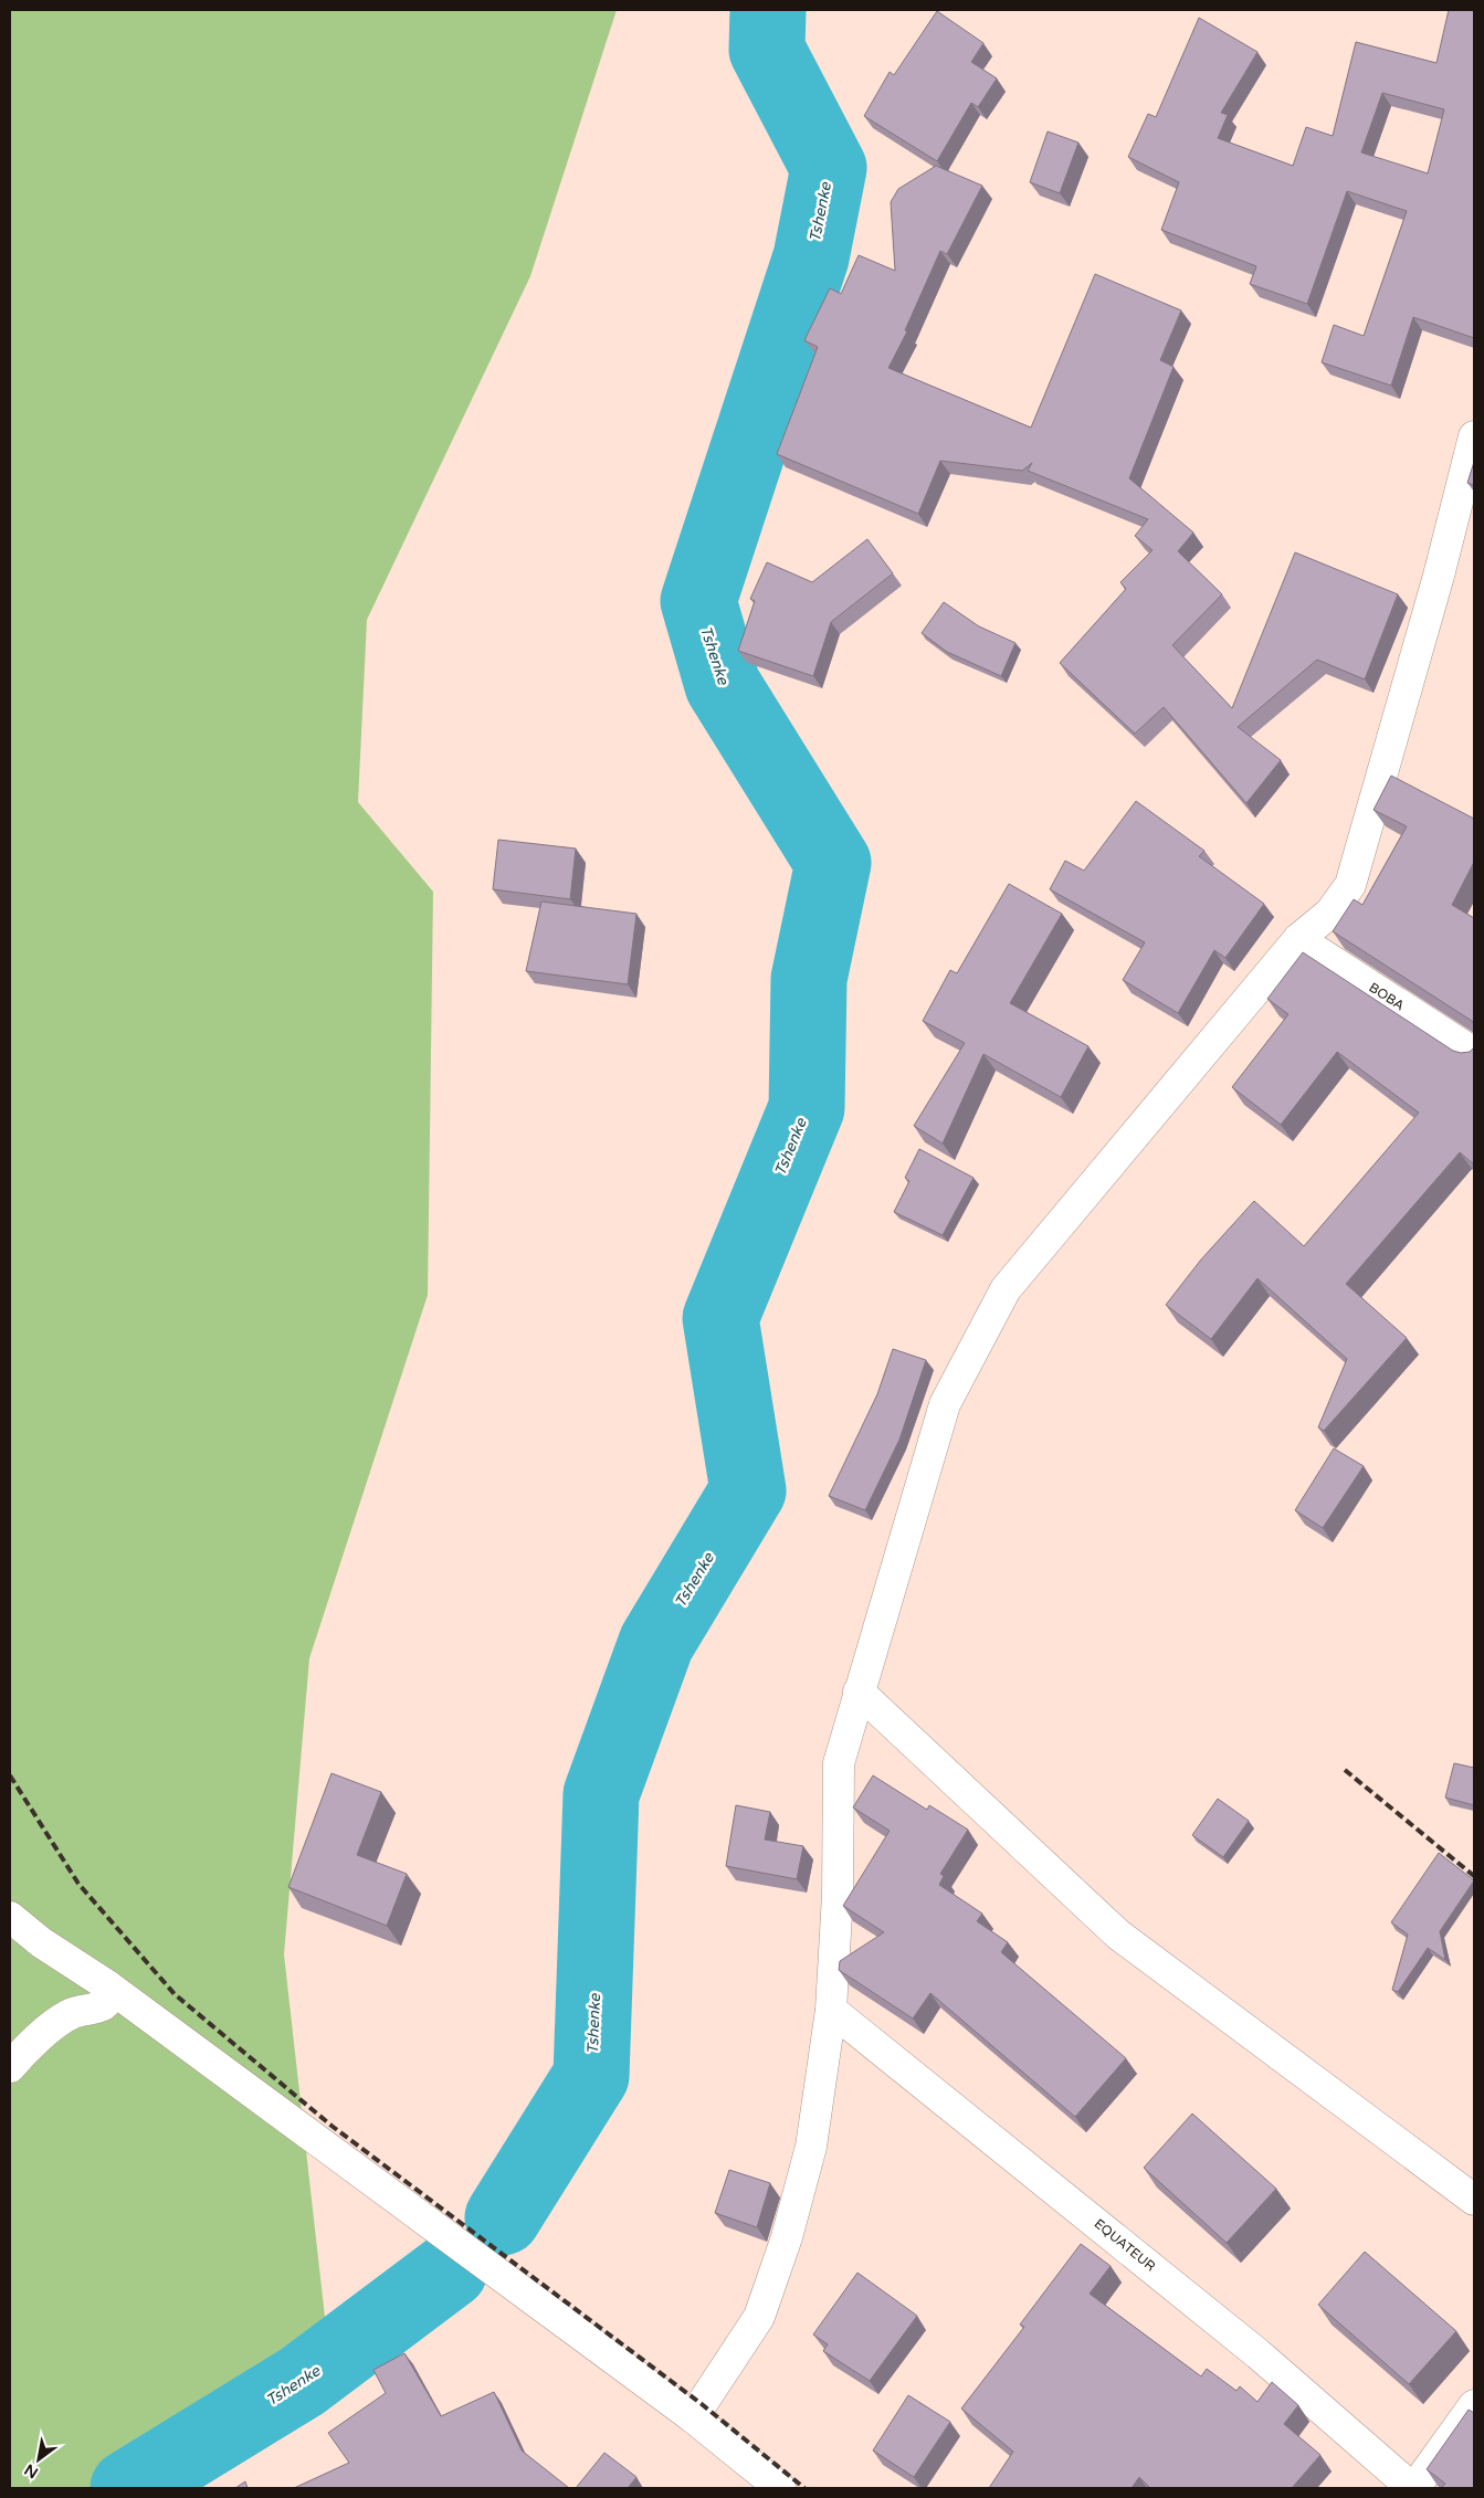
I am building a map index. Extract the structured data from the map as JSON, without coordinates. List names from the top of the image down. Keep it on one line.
{"streets":{"street":["BOBA","EQUATEUR"]},"water":["Tshenke"],"north":"bottom left"}
